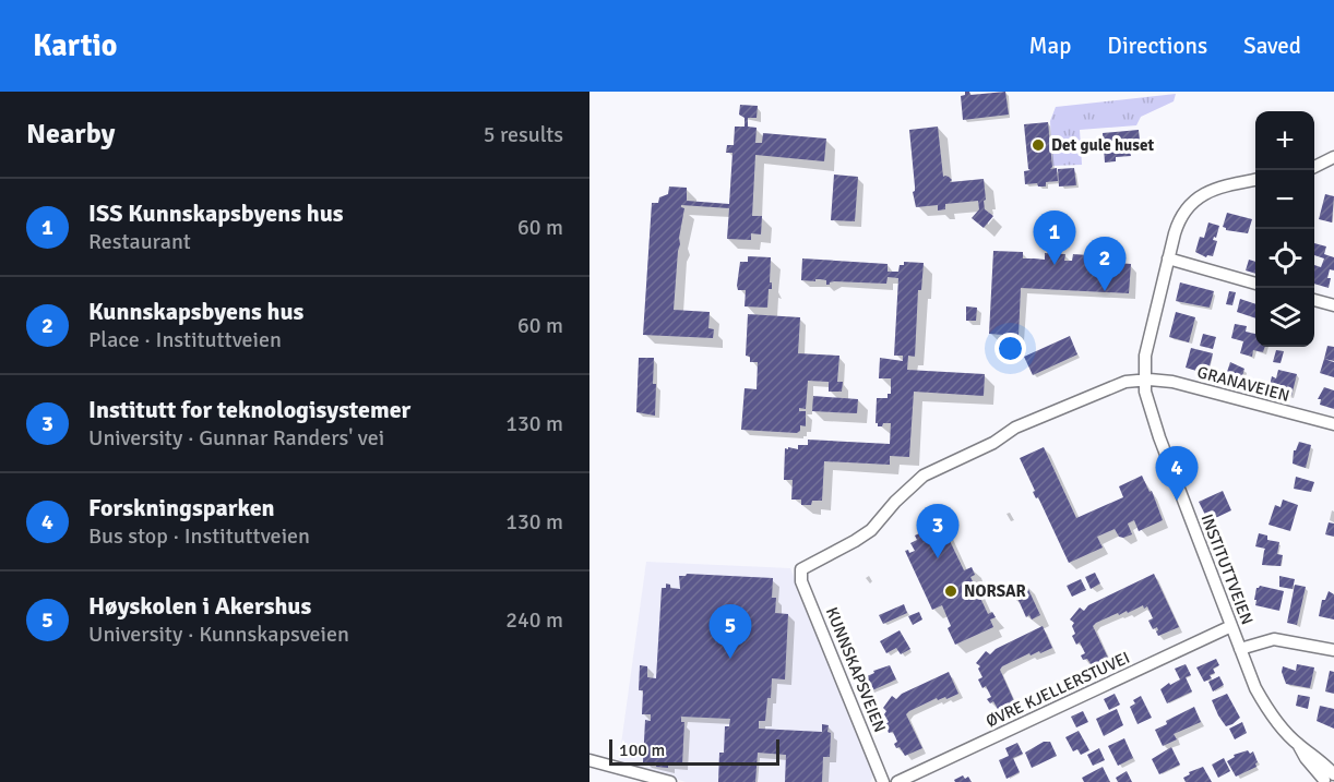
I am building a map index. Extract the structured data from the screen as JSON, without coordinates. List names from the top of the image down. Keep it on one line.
{"streets":{"street":["GRANAVEIEN","INSTITUTTVEIEN","KUNNSKAPSVEIEN","ØVRE KJELLERSTUVEI"]},"crossings":[["GRANAVEIEN","INSTITUTTVEIEN"],["GRANAVEIEN","KUNNSKAPSVEIEN"],["INSTITUTTVEIEN","ØVRE KJELLERSTUVEI"]],"places":["Det gule huset","NORSAR"],"scale_bar":"100 m","page":{"header":"Kartio","nav":["Map","Directions","Saved"],"heading":["Nearby","5 results"],"map_buttons":["+","−"],"list":[{"mark":"1","name":"ISS Kunnskapsbyens hus","note":"Restaurant","value":"60 m"},{"mark":"2","name":"Kunnskapsbyens hus","note":"Place · Instituttveien","value":"60 m"},{"mark":"3","name":"Institutt for teknologisystemer","note":"University · Gunnar Randers' vei","value":"130 m"},{"mark":"4","name":"Forskningsparken","note":"Bus stop · Instituttveien","value":"130 m"},{"mark":"5","name":"Høyskolen i Akershus","note":"University · Kunnskapsveien","value":"240 m"}],"pins":["1","2","4","3","5"],"scale":"100 m"}}
